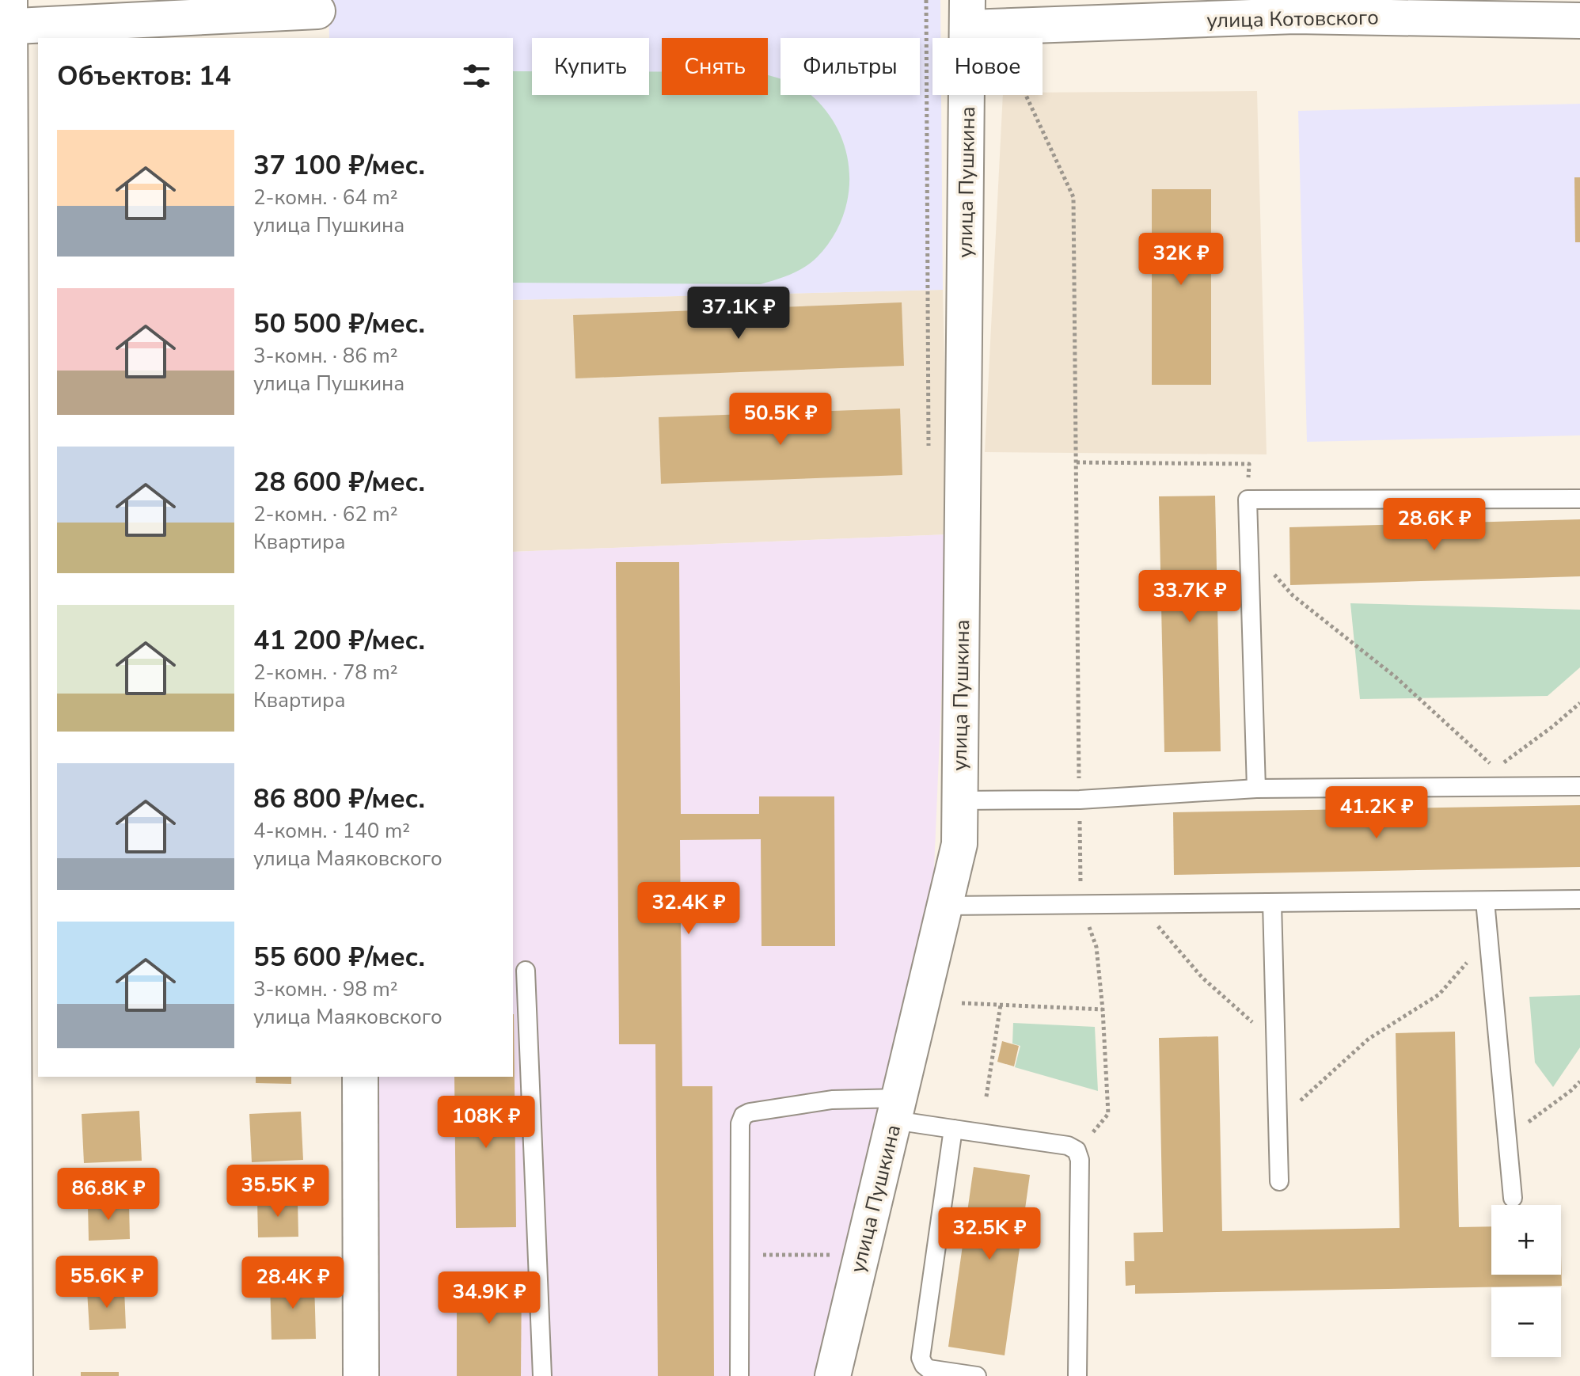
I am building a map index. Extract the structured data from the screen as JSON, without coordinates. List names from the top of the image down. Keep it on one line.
{"streets":{"street":["улица Котовского","улица Пушкина"]},"crossings":[["улица Котовского","улица Пушкина"]],"page":{"chip":["Купить","Снять","Фильтры","Новое"],"heading":"Объектов: 14","list":[{"name":"37 100 ₽/мес.","note":"2-комн. · 64 m² · улица Пушкина"},{"name":"50 500 ₽/мес.","note":"3-комн. · 86 m² · улица Пушкина"},{"name":"28 600 ₽/мес.","note":"2-комн. · 62 m² · Квартира"},{"name":"41 200 ₽/мес.","note":"2-комн. · 78 m² · Квартира"},{"name":"86 800 ₽/мес.","note":"4-комн. · 140 m² · улица Маяковского"},{"name":"55 600 ₽/мес.","note":"3-комн. · 98 m² · улица Маяковского"}],"price":["32K ₽","37.1K ₽","50.5K ₽","28.6K ₽","33.7K ₽","41.2K ₽","32.4K ₽","108K ₽","35.5K ₽","86.8K ₽","32.5K ₽","55.6K ₽","28.4K ₽","34.9K ₽"],"map_buttons":["+","−"]}}
